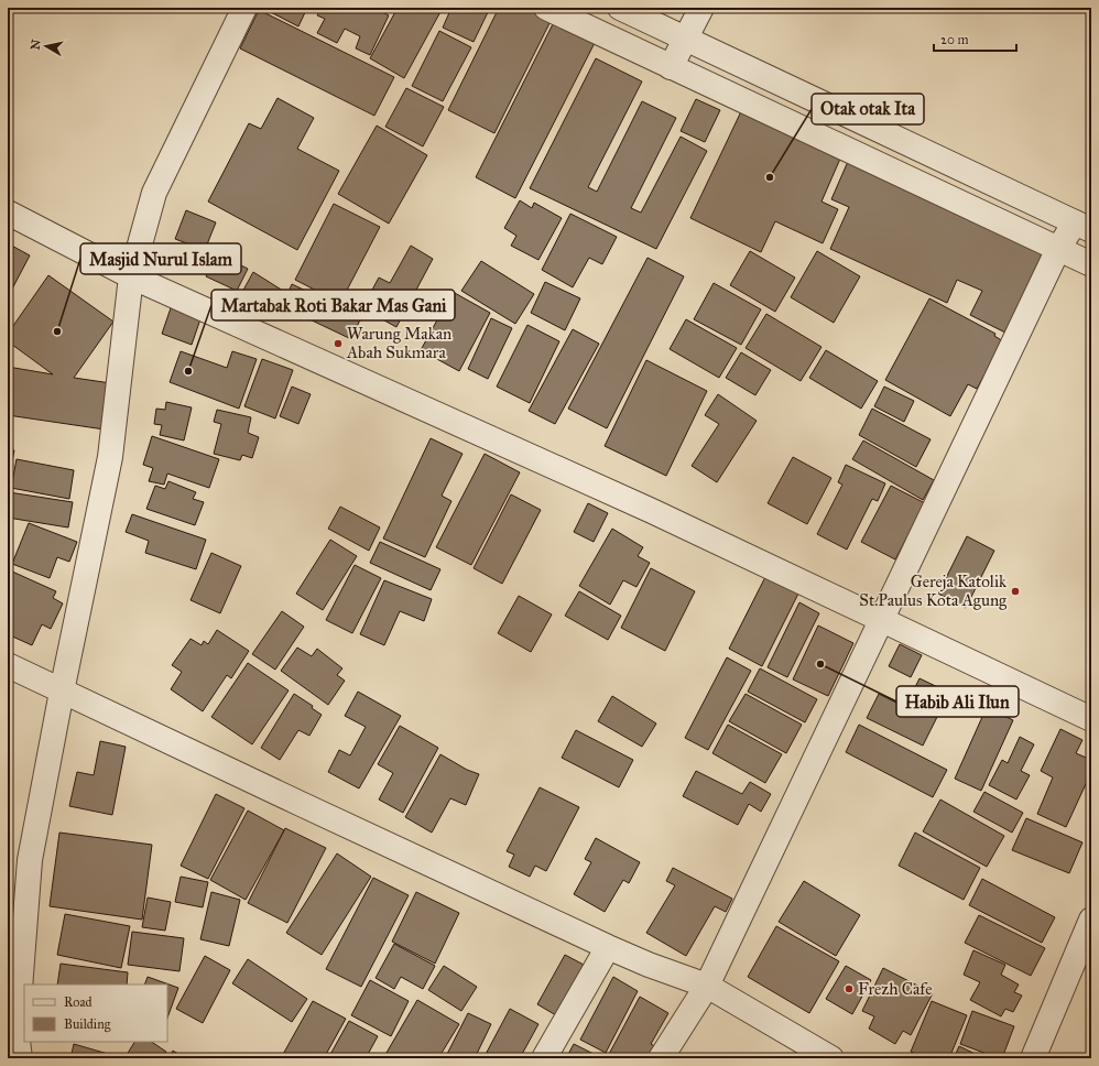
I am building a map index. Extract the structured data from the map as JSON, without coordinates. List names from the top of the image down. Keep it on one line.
{"places":["Otak otak Ita","Masjid Nurul Islam","Warung Makan Abah Sukmara","Martabak Roti Bakar Mas Gani","Gereja Katolik St.Paulus Kota Agung","Habib Ali Ilun","Frezh Cafe"],"legend":["Road","Building"],"scale_bar":"20 m","north":"left"}
